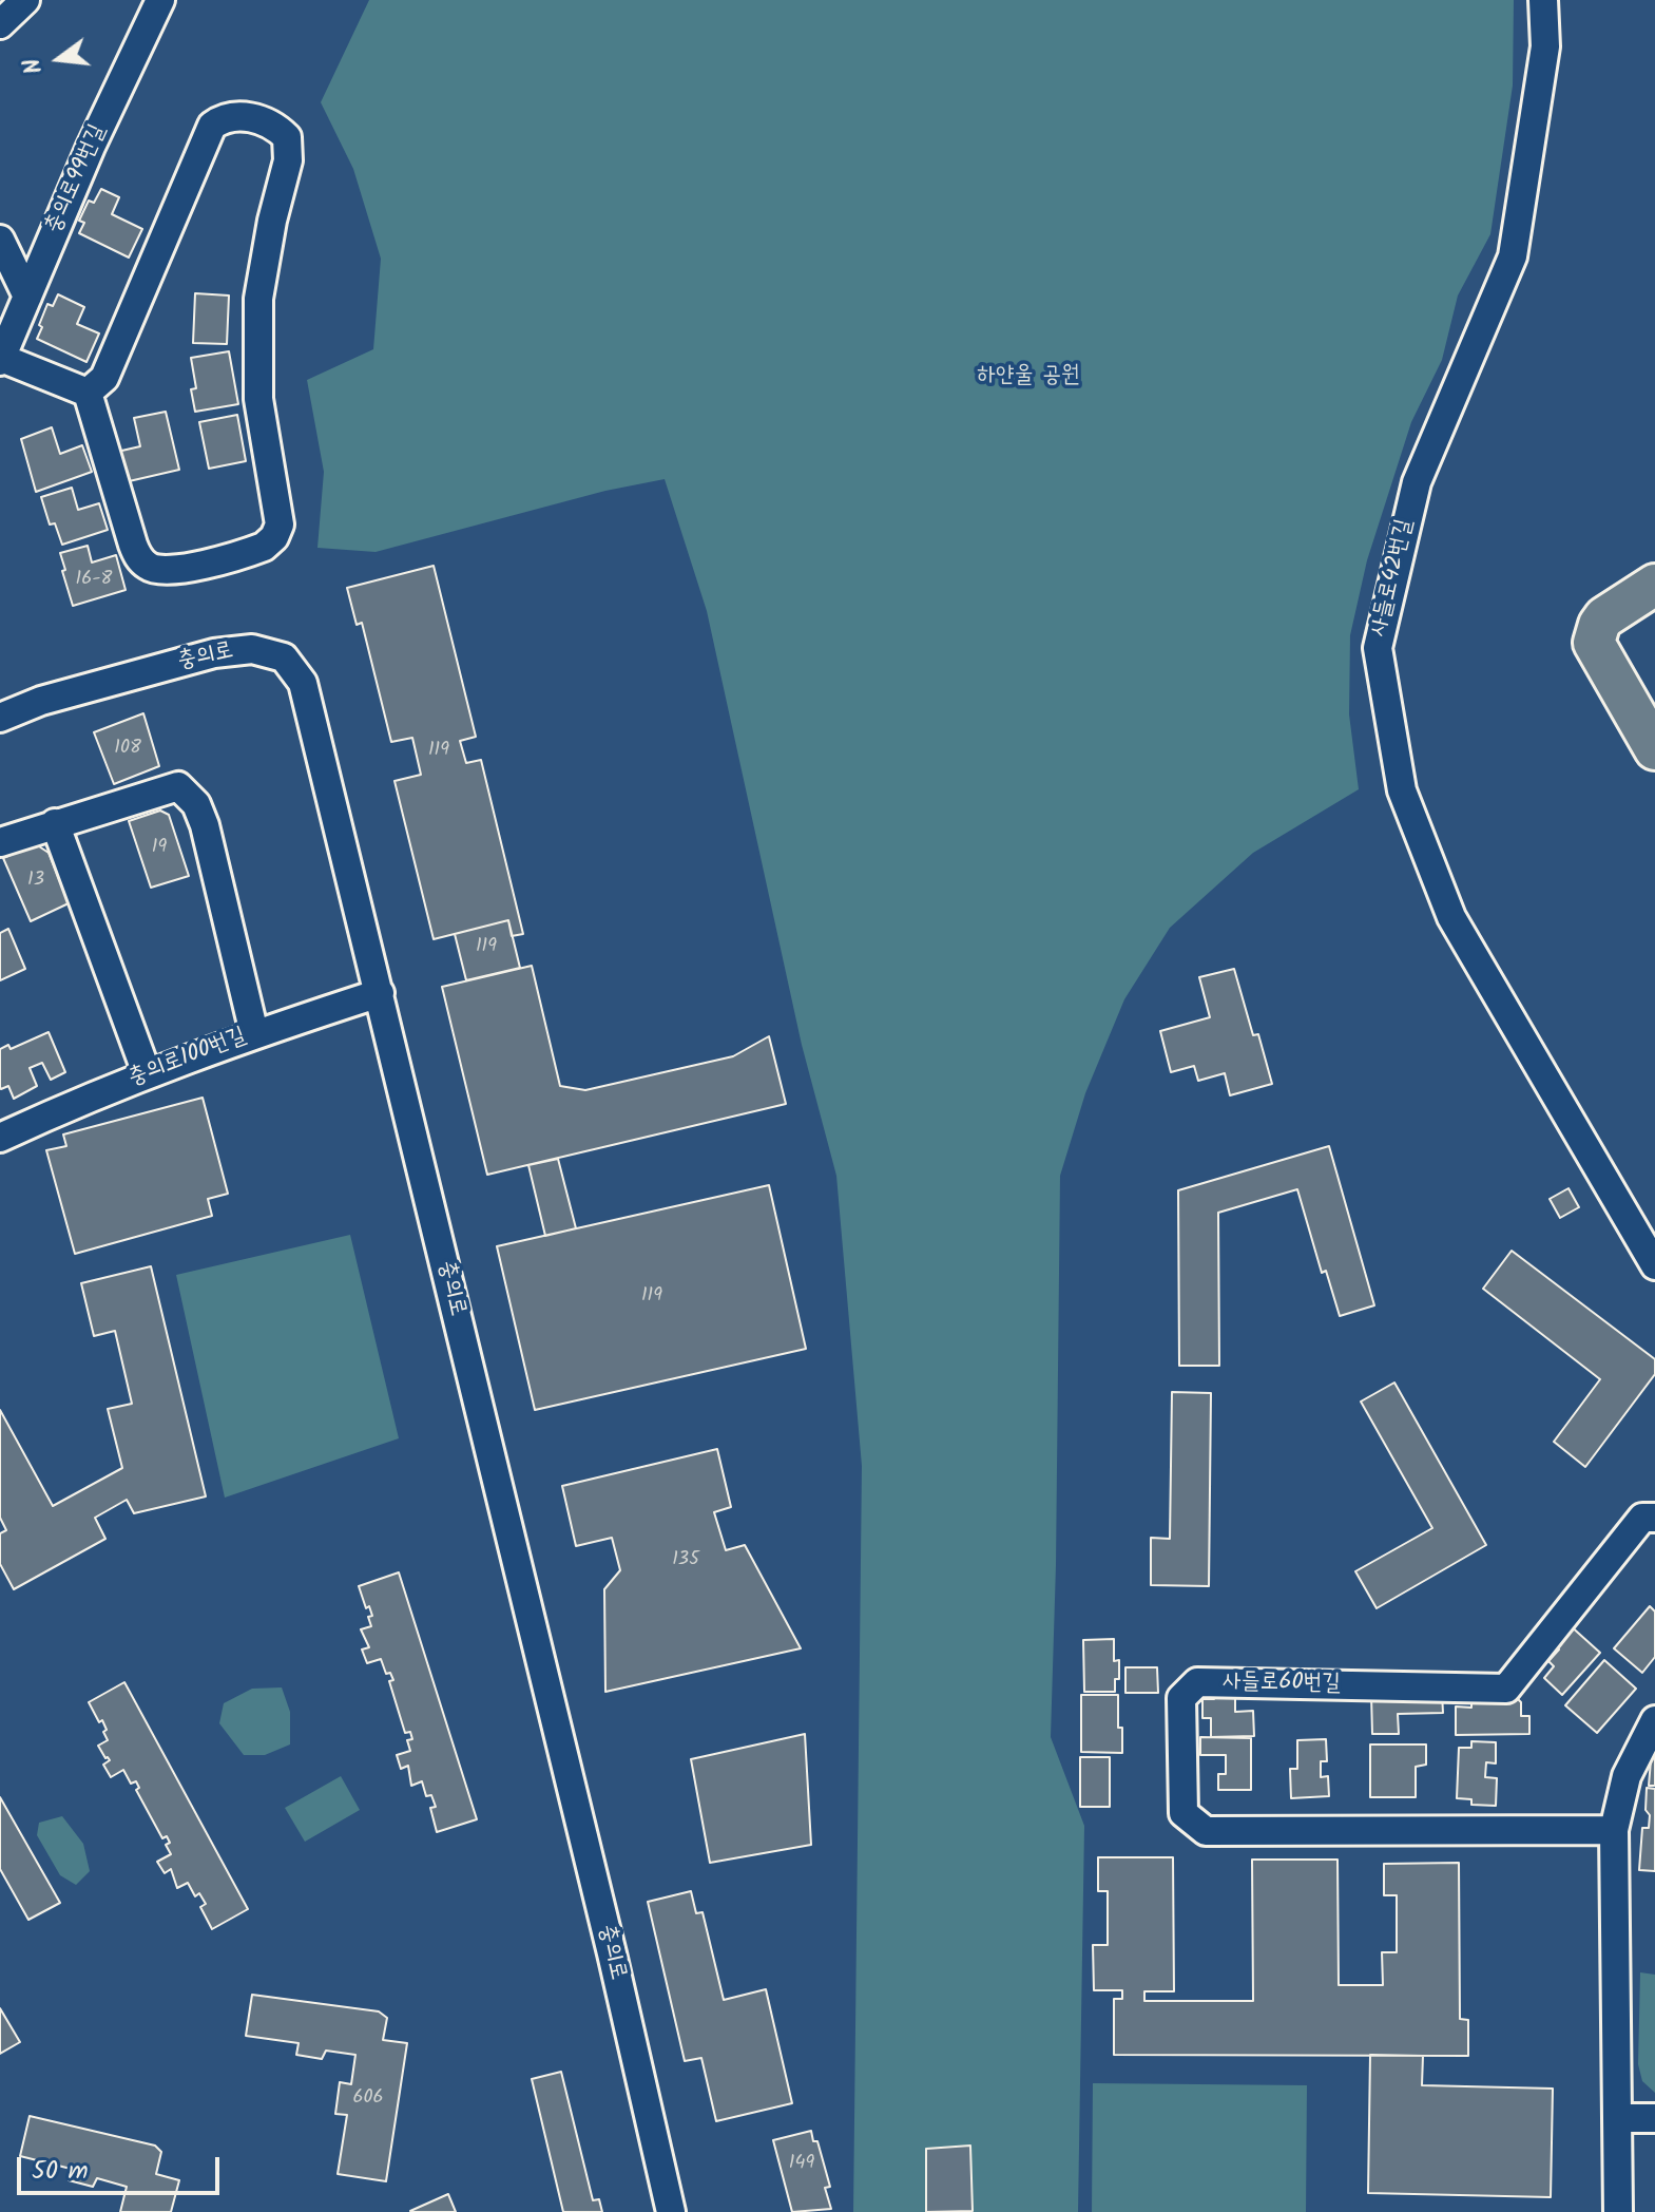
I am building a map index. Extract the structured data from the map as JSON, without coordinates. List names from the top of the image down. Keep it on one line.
{"streets":{"street":["충의로99번길","사들로42번길","충의로","충의로100번길","사들로60번길"]},"crossings":[["충의로","충의로100번길"]],"parks":["하얀울 공원"],"house_numbers":["16-8","108","119","19","13","119","119","135","606","149"],"scale_bar":"50 m","north":"left"}
